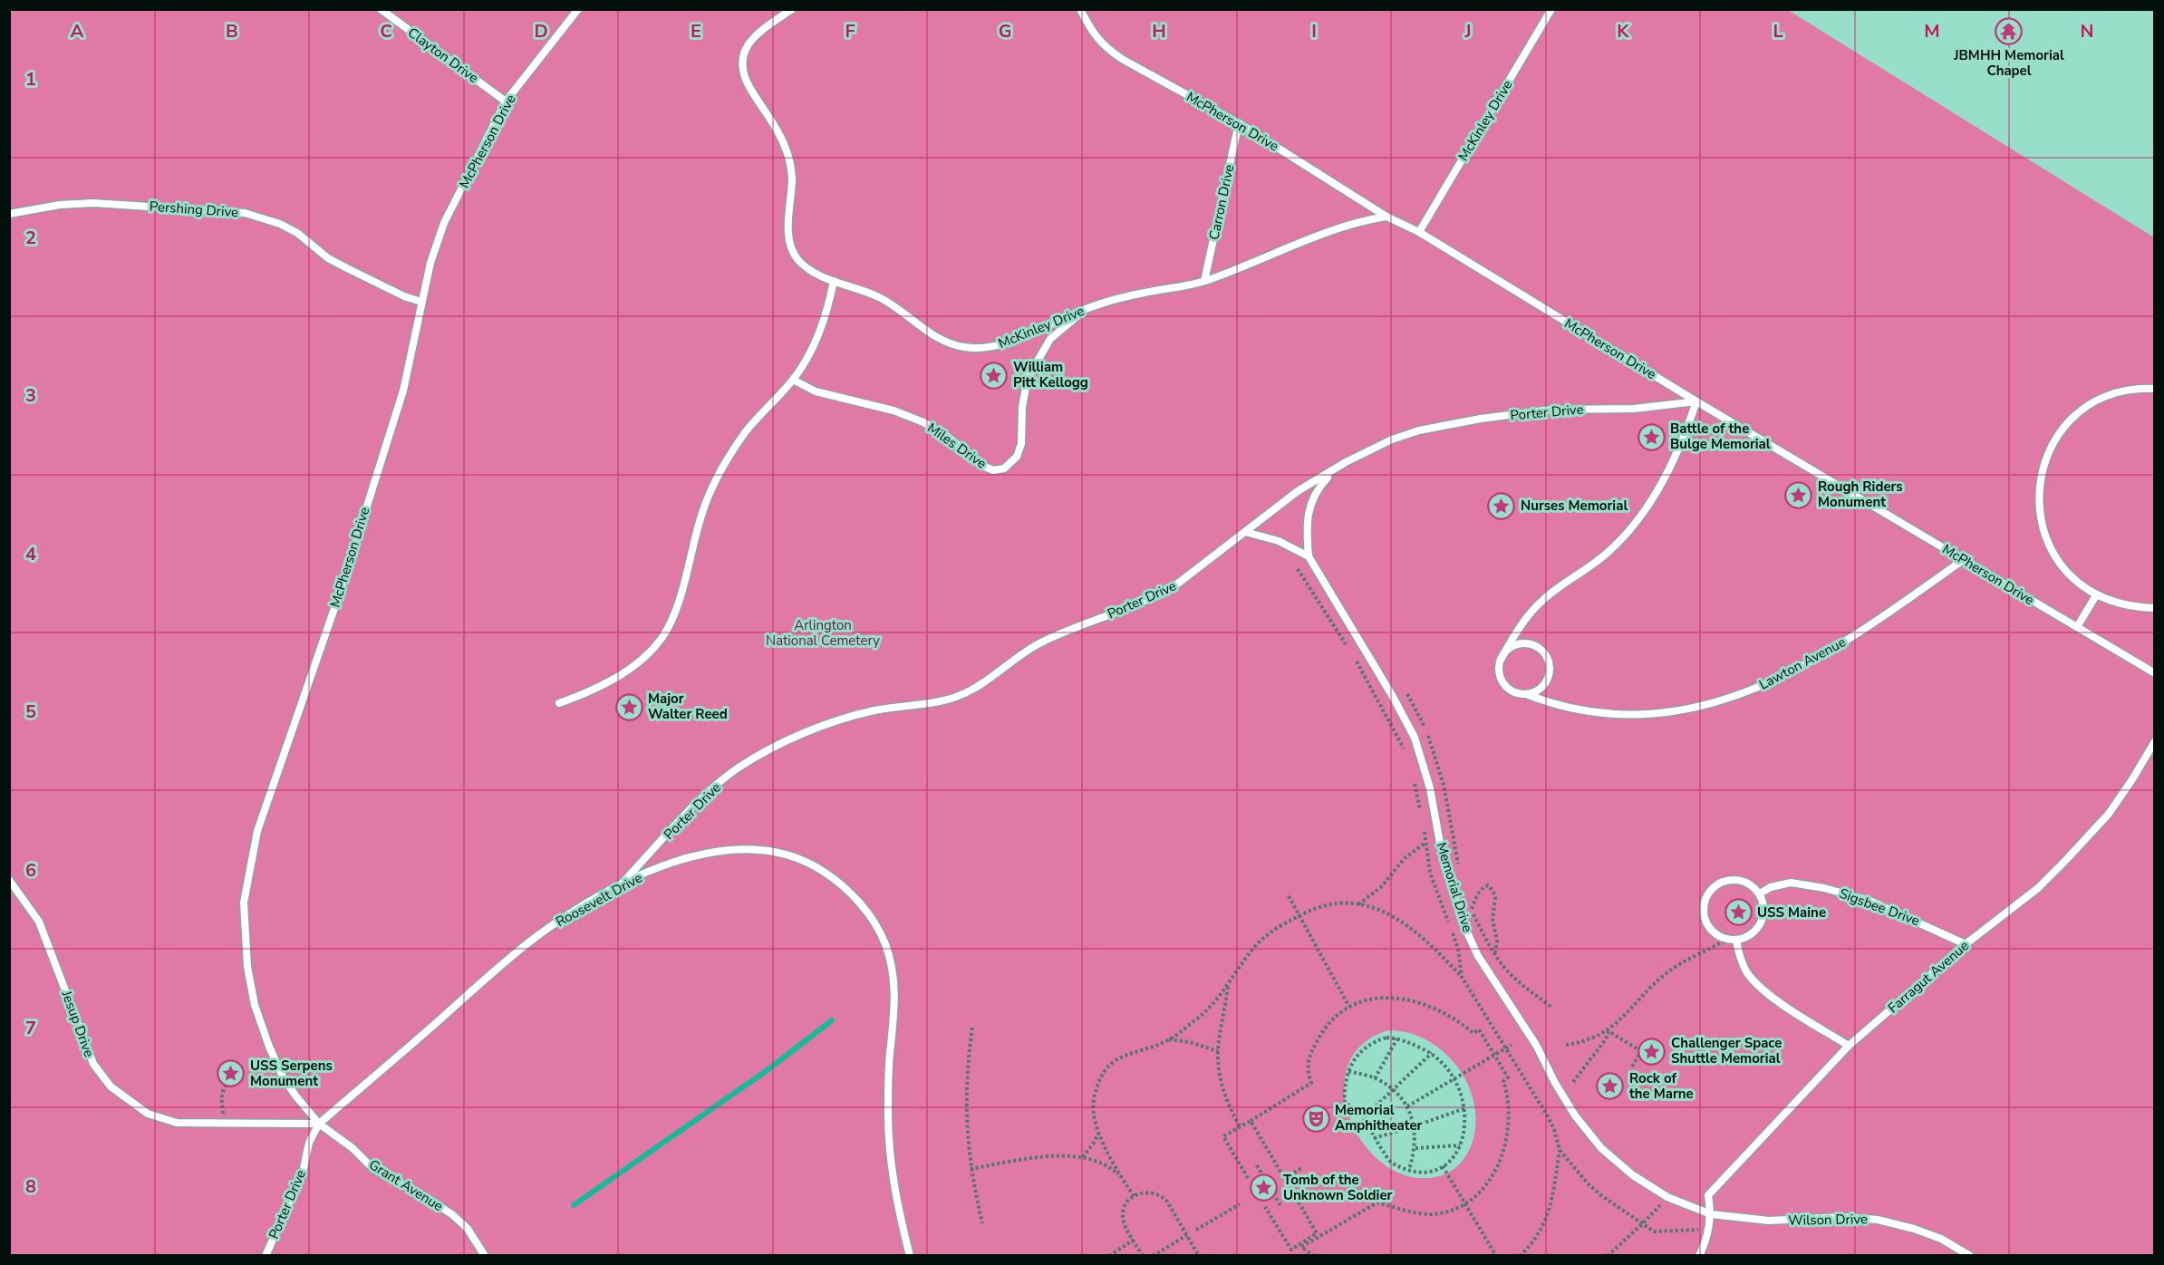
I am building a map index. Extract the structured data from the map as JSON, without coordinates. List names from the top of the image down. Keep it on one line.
{"streets":{"lane":["Clayton Drive","McKinley Drive","McPherson Drive","Carron Drive","Pershing Drive","Porter Drive","Miles Drive","Lawton Avenue","Memorial Drive","Roosevelt Drive","Sigsbee Drive","Farragut Avenue","Jesup Drive","Grant Avenue","Wilson Drive"]},"crossings":[["Clayton Drive","McPherson Drive"],["McKinley Drive","McPherson Drive"],["McKinley Drive","Carron Drive"],["McKinley Drive","Miles Drive"],["McPherson Drive","Carron Drive"],["McPherson Drive","Pershing Drive"],["McPherson Drive","Porter Drive"],["McPherson Drive","Lawton Avenue"],["McPherson Drive","Roosevelt Drive"],["McPherson Drive","Jesup Drive"],["McPherson Drive","Grant Avenue"],["Porter Drive","Memorial Drive"],["Porter Drive","Roosevelt Drive"],["Porter Drive","Jesup Drive"],["Porter Drive","Grant Avenue"],["Memorial Drive","Farragut Avenue"],["Memorial Drive","Wilson Drive"],["Roosevelt Drive","Jesup Drive"],["Roosevelt Drive","Grant Avenue"],["Sigsbee Drive","Farragut Avenue"],["Farragut Avenue","Wilson Drive"],["Jesup Drive","Grant Avenue"]],"parks":["Arlington National Cemetery"],"places":{"temple":["JBMHH Memorial Chapel"],"place":["William Pitt Kellogg","Battle of the Bulge Memorial","Rough Riders Monument","Nurses Memorial","Major Walter Reed","USS Maine","Challenger Space Shuttle Memorial","USS Serpens Monument","Rock of the Marne","Tomb of the Unknown Soldier"],"theatre":["Memorial Amphitheater"]},"grid":{"columns":["A","B","C","D","E","F","G","H","I","J","K","L","M","N"],"rows":["1","2","3","4","5","6","7","8"]}}
